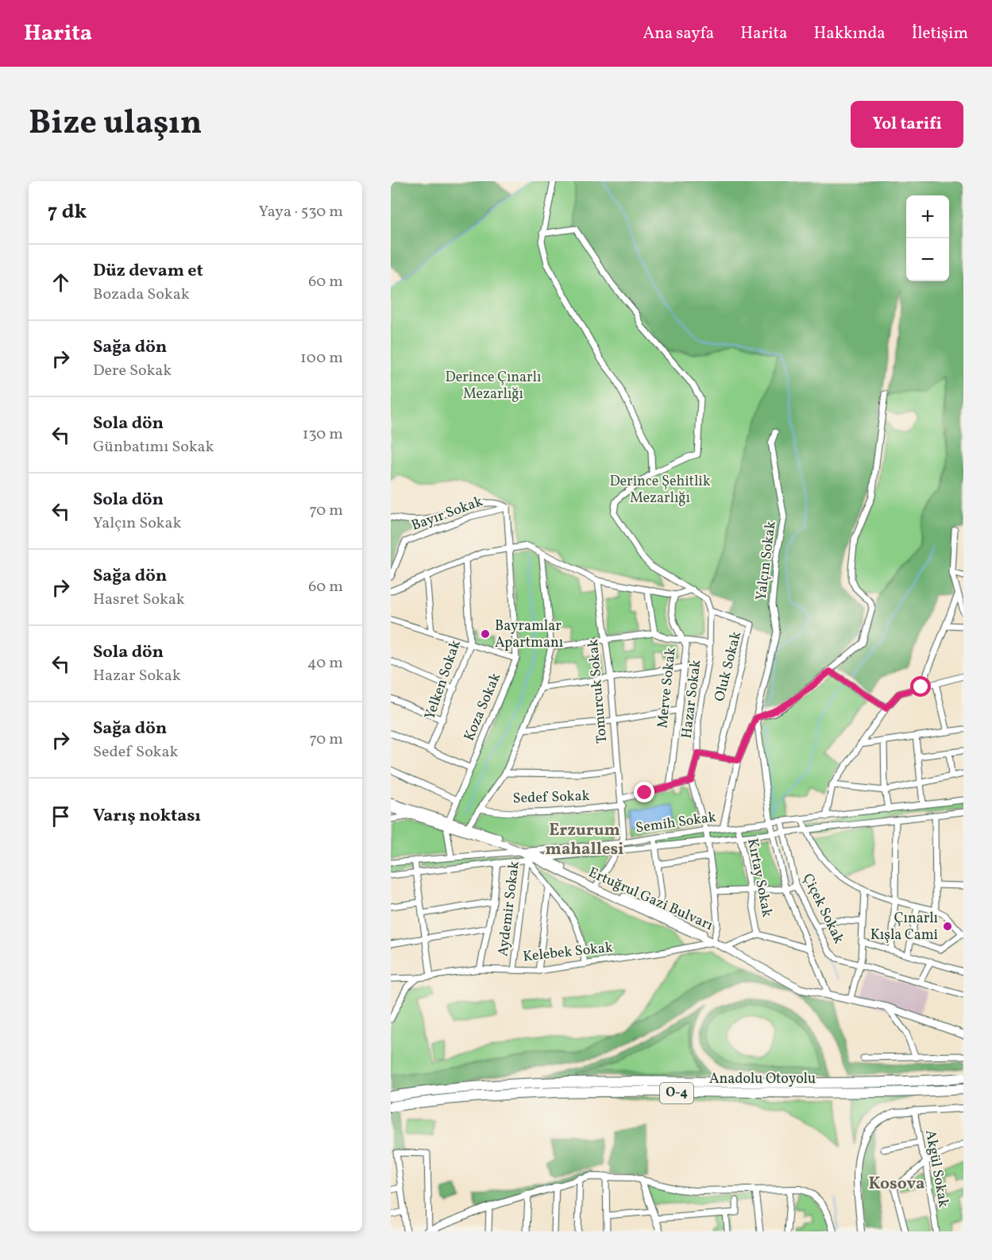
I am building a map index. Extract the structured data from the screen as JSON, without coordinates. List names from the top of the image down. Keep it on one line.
{"streets":{"highway":["Anadolu Otoyolu","O-4"],"main road":["Ertuğrul Gazi Bulvarı"],"street":["Bayır Sokak","Yalçın Sokak","Oluk Sokak","Yelken Sokak","Merve Sokak","Tomurcuk Sokak","Hazar Sokak","Koza Sokak","Sedef Sokak","Semih Sokak","Kırtay Sokak","Aydemir Sokak","Çiçek Sokak","Kelebek Sokak","Akgül Sokak"]},"crossings":[["Bayır Sokak","Koza Sokak"],["Yalçın Sokak","Semih Sokak"],["Oluk Sokak","Hazar Sokak"],["Tomurcuk Sokak","Sedef Sokak"],["Tomurcuk Sokak","Semih Sokak"],["Koza Sokak","Ertuğrul Gazi Bulvarı"],["Semih Sokak","Kırtay Sokak"],["Semih Sokak","Ertuğrul Gazi Bulvarı"],["Semih Sokak","Aydemir Sokak"],["Semih Sokak","Çiçek Sokak"],["Kırtay Sokak","Ertuğrul Gazi Bulvarı"],["Ertuğrul Gazi Bulvarı","Aydemir Sokak"],["Ertuğrul Gazi Bulvarı","Kelebek Sokak"],["Aydemir Sokak","Kelebek Sokak"]],"districts":["Erzurum mahallesi","Kosova"],"parks":["Derince Çınarlı Mezarlığı","Derince Şehitlik Mezarlığı"],"places":["Bayramlar Apartmanı","Çınarlı Kışla Cami"],"page":{"header":"Harita","nav":["Ana sayfa","Harita","Hakkında","İletişim"],"title":"Bize ulaşın","buttons":"Yol tarifi","heading":["7 dk","Yaya · 530 m"],"map_buttons":["+","−"],"list":[["Düz devam et","Bozada Sokak","60 m"],["Sağa dön","Dere Sokak","100 m"],["Sola dön","Günbatımı Sokak","130 m"],["Sola dön","Yalçın Sokak","70 m"],["Sağa dön","Hasret Sokak","60 m"],["Sola dön","Hazar Sokak","40 m"],["Sağa dön","Sedef Sokak","70 m"],"Varış noktası"]}}
